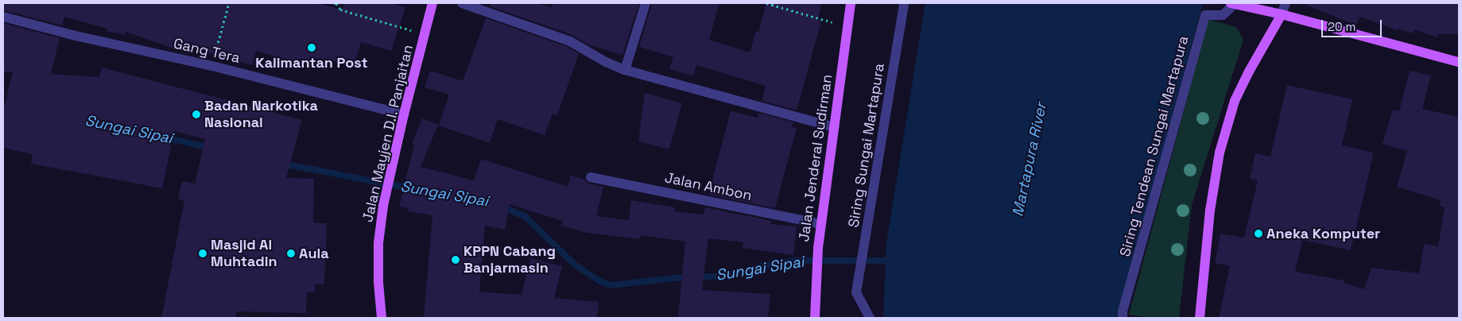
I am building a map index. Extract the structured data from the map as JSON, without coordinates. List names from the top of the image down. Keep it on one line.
{"streets":{"main road":["Jalan Mayjen D.I. Panjaitan","Jalan Jenderal Sudirman"],"street":["Gang Tera","Siring Sungai Martapura","Siring Tendean Sungai Martapura","Jalan Ambon"]},"crossings":[["Gang Tera","Jalan Mayjen D.I. Panjaitan"],["Jalan Jenderal Sudirman","Jalan Ambon"]],"water":["Sungai Sipai","Martapura River"],"places":["Kalimantan Post","Badan Narkotika Nasional","Aneka Komputer","Masjid Al Muhtadin","Aula","KPPN Cabang Banjarmasin"],"scale_bar":"20 m"}
